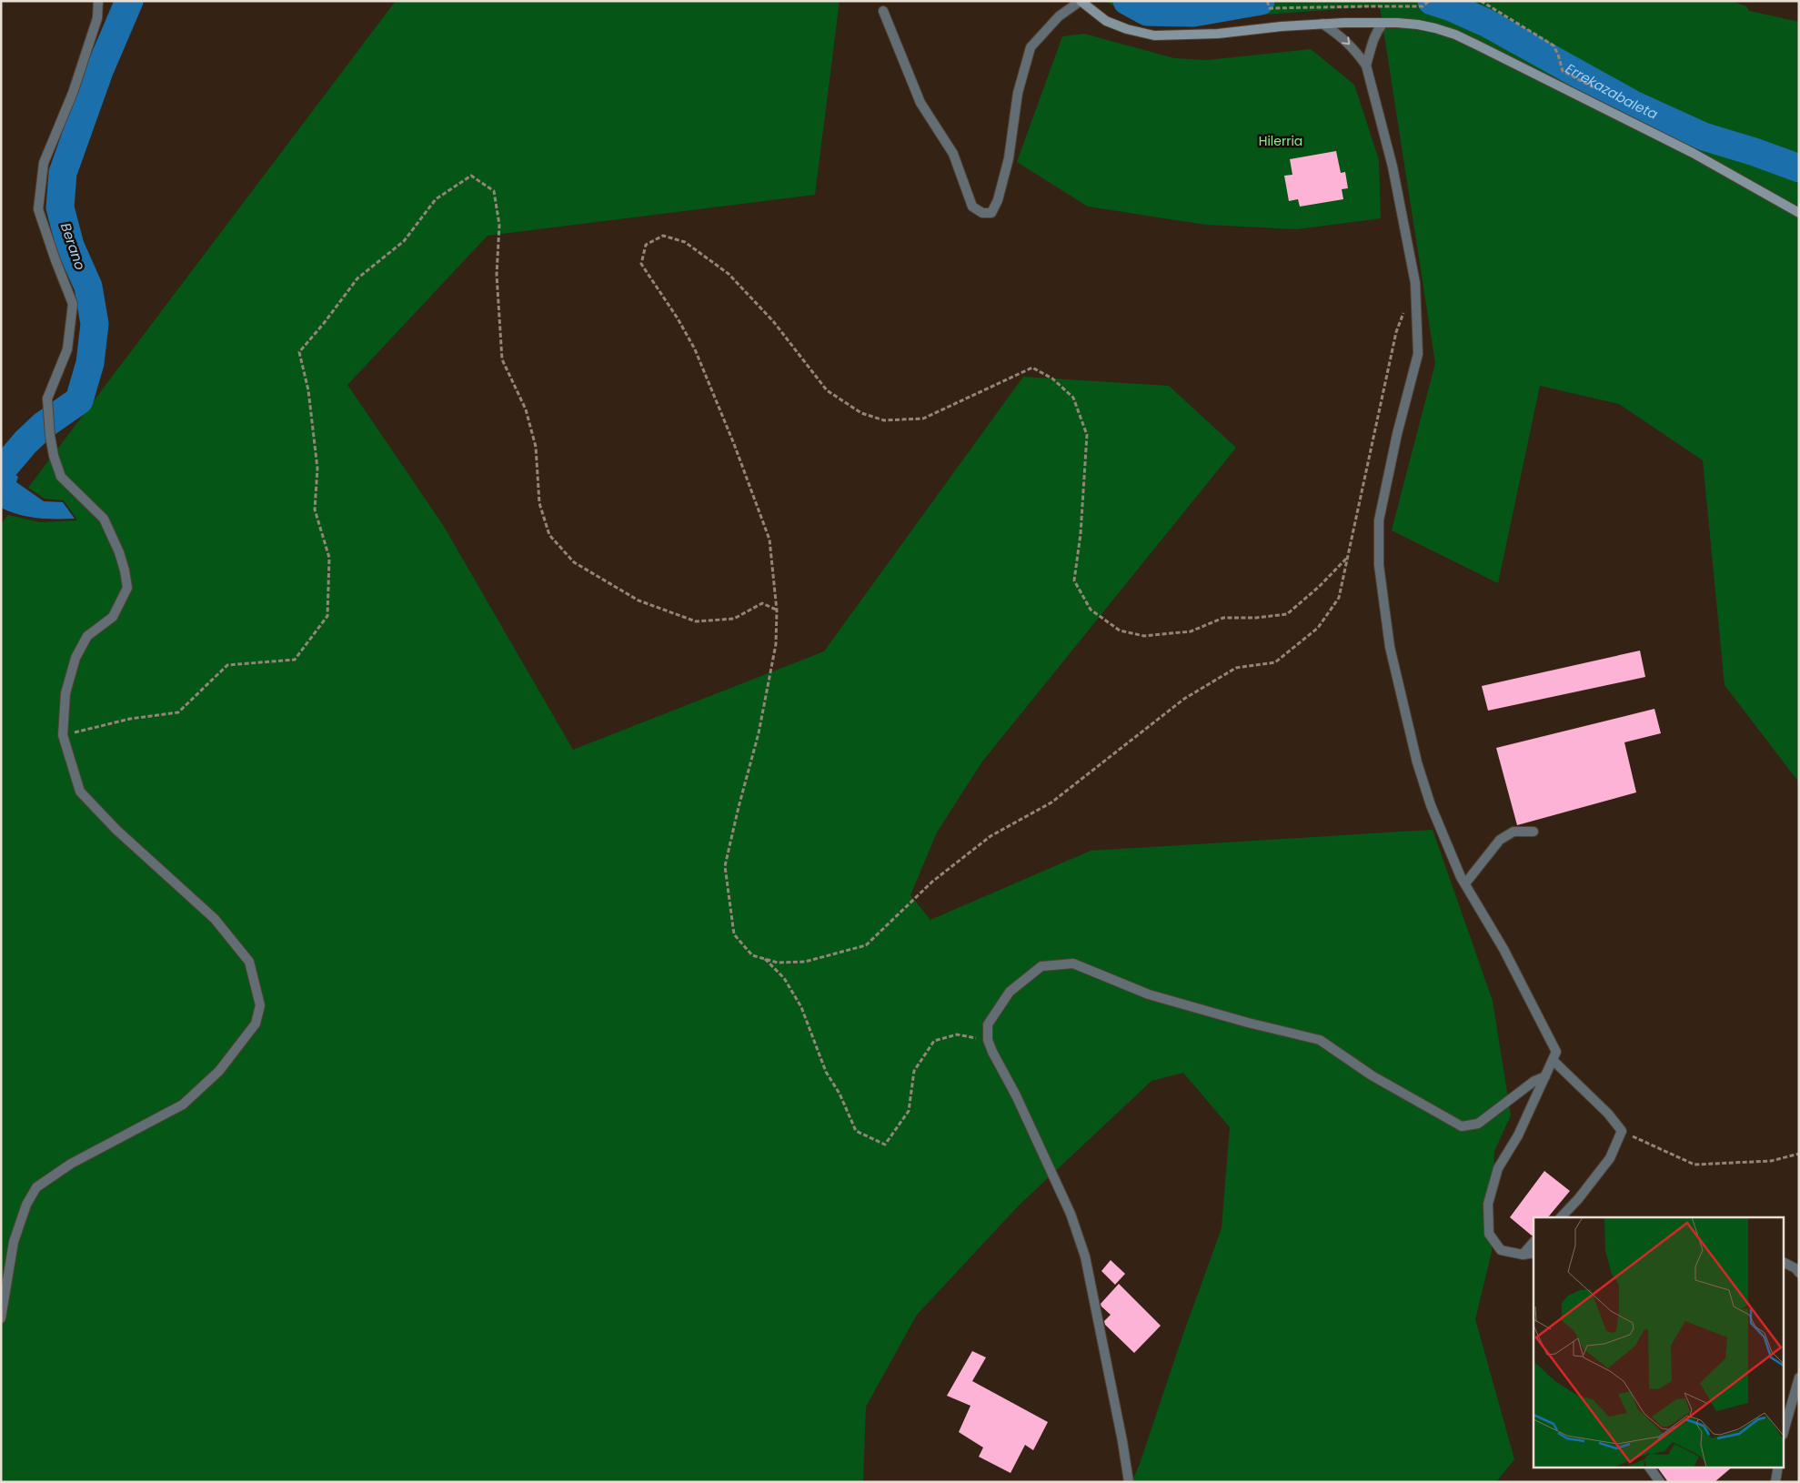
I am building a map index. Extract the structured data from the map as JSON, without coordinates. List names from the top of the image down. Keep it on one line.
{"water":["Errekazabaleta","Berano"],"parks":["Hilerria"]}
